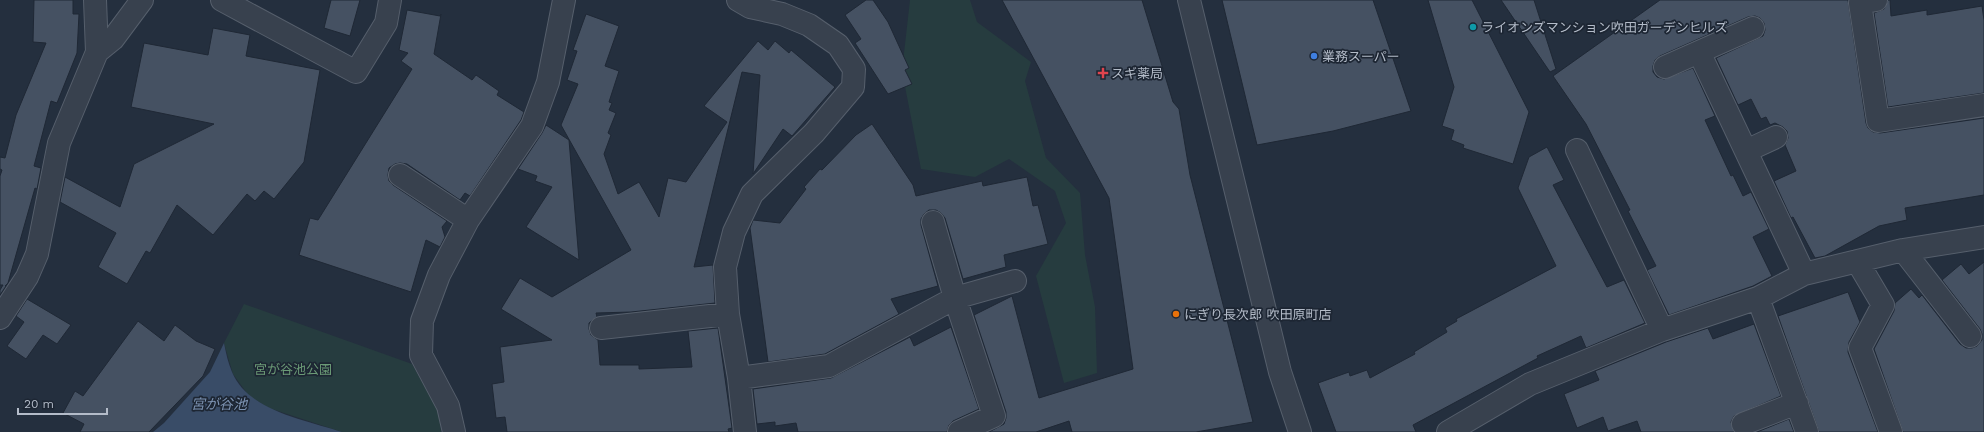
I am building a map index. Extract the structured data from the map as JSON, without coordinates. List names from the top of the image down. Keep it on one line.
{"water":["宮が谷池"],"parks":["宮が谷池公園"],"places":{"other":["ライオンズマンション吹田ガーデンヒルズ","業務スーパー","にぎり長次郎 吹田原町店"],"health":["スギ薬局"]},"scale_bar":"20 m"}
